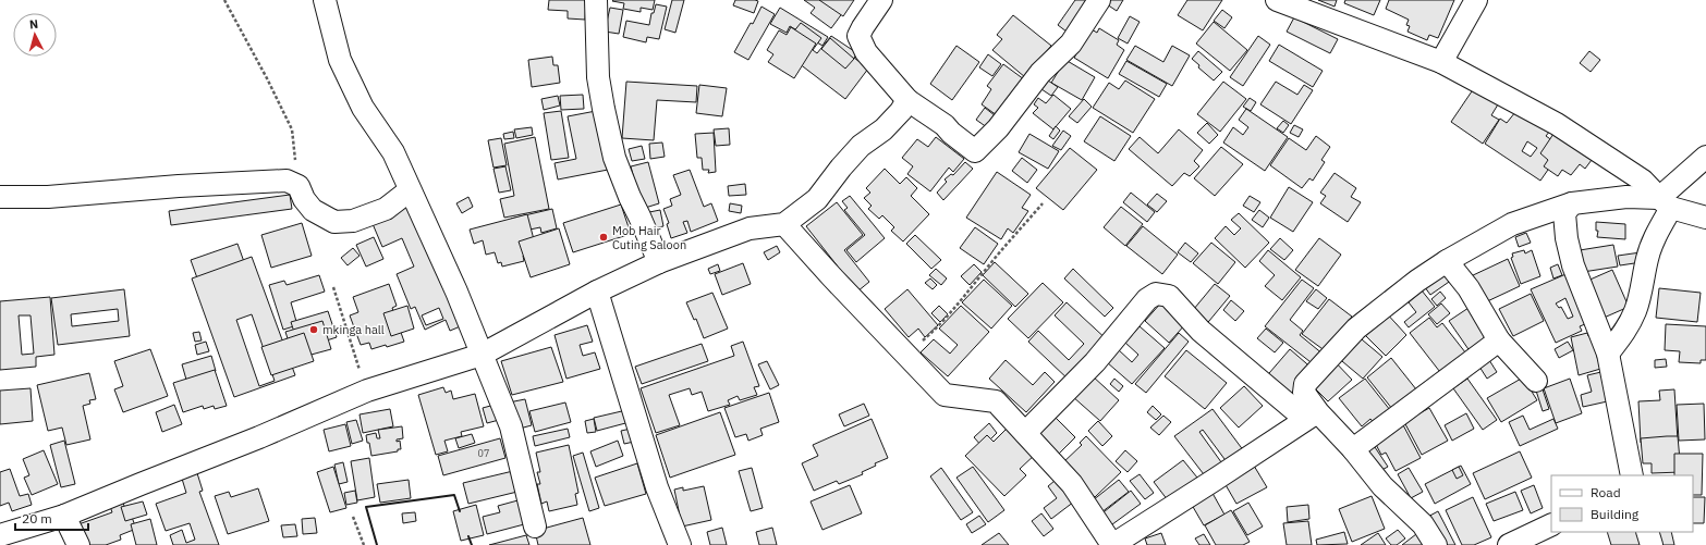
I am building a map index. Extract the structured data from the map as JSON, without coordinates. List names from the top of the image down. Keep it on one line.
{"places":["Mob Hair Cuting Saloon","mkinga hall"],"house_numbers":["07"],"legend":["Road","Building"],"scale_bar":"20 m","north":"top"}
